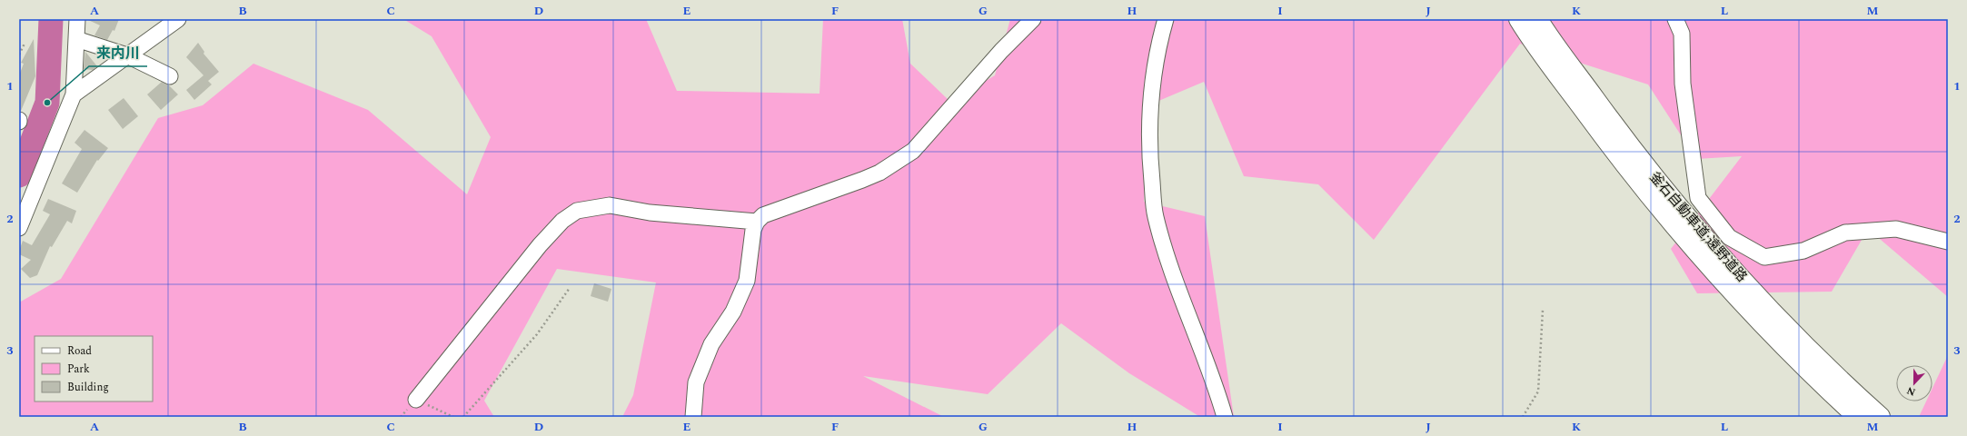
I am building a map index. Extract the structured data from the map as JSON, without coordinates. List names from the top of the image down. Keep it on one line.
{"streets":{"highway":["釜石自動車道;遠野道路"]},"places":["来内川"],"legend":["Road","Park","Building"],"north":"bottom","grid":{"columns":["A","B","C","D","E","F","G","H","I","J","K","L","M"],"rows":["1","2","3"]}}
